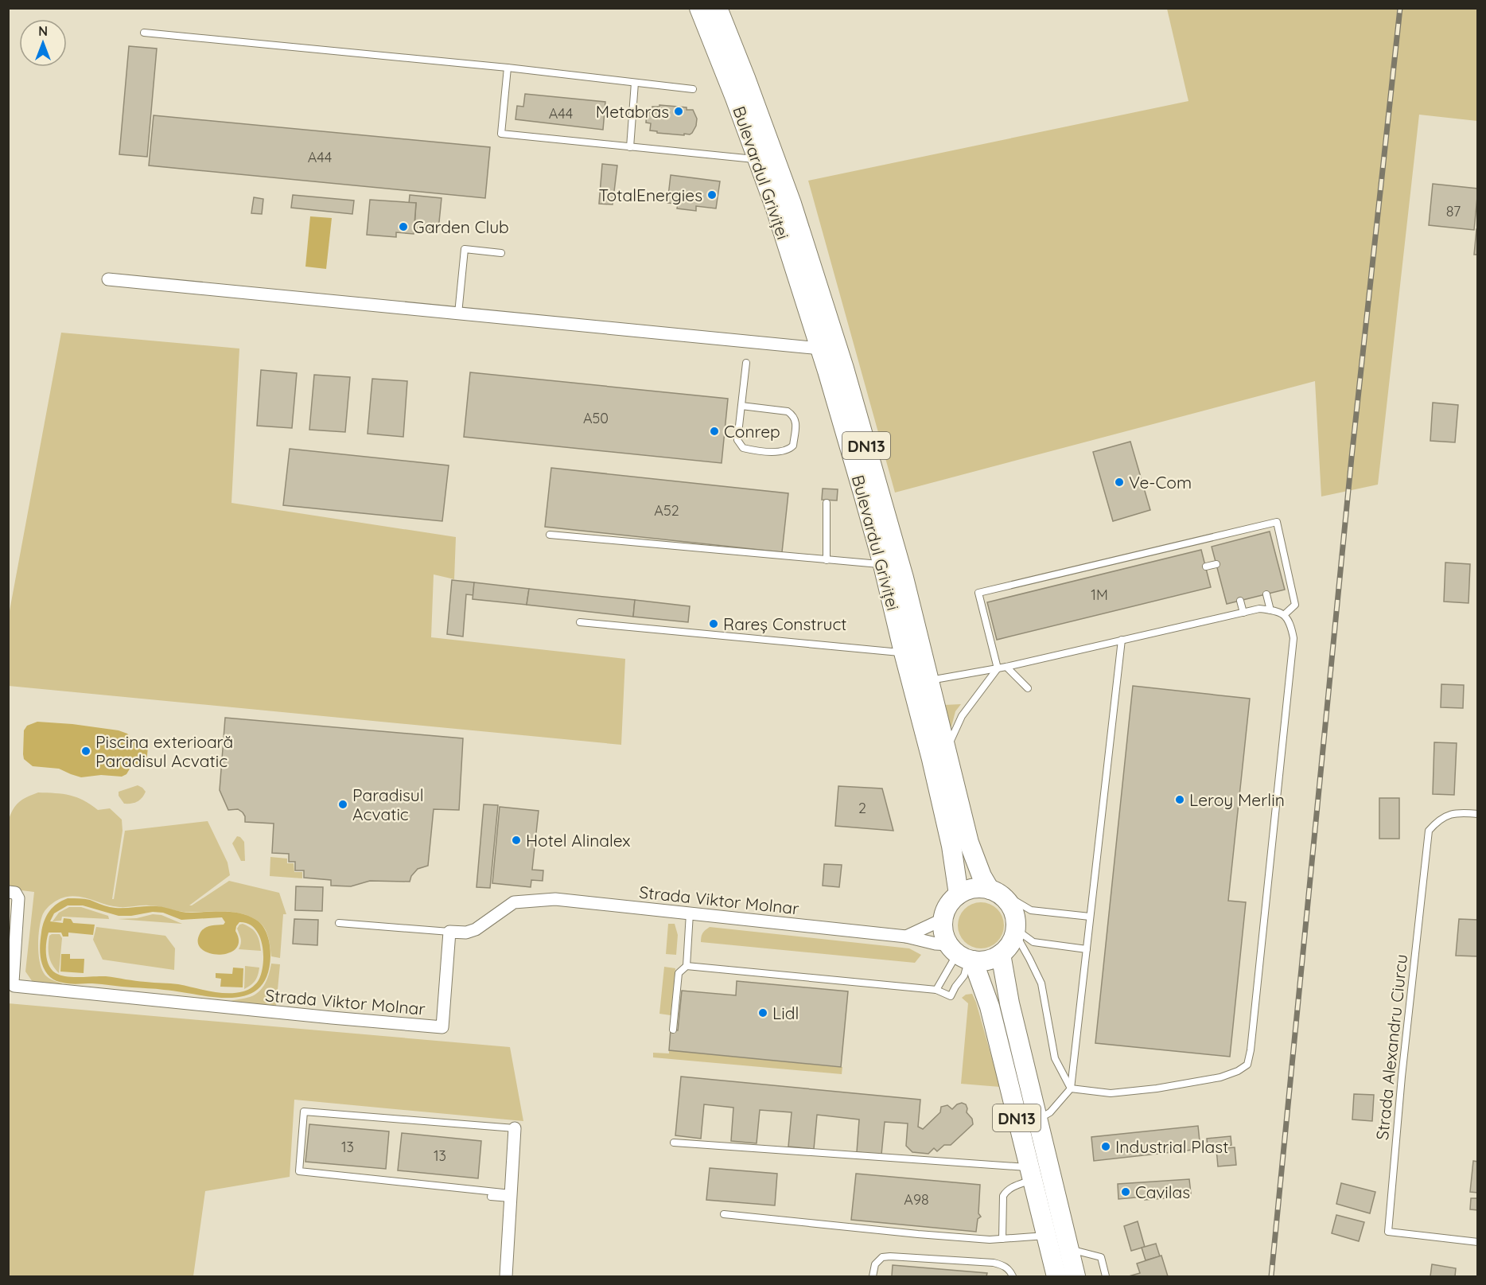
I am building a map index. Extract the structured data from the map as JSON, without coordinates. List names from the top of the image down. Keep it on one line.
{"streets":{"main road":["Bulevardul Griviței","DN13"],"street":["Strada Viktor Molnar"],"lane":["Strada Alexandru Ciurcu"]},"crossings":[["Bulevardul Griviței","DN13"],["Bulevardul Griviței","Strada Viktor Molnar"],["DN13","Strada Viktor Molnar"]],"places":["Metabras","TotalEnergies","Garden Club","Conrep","Ve-Com","Rareș Construct","Piscina exterioară Paradisul Acvatic","Leroy Merlin","Paradisul Acvatic","Hotel Alinalex","Lidl","Industrial Plast","Cavilas"],"house_numbers":["A44","A44","87","A50","A52","1M","2","13","13","A98"],"north":"top"}
